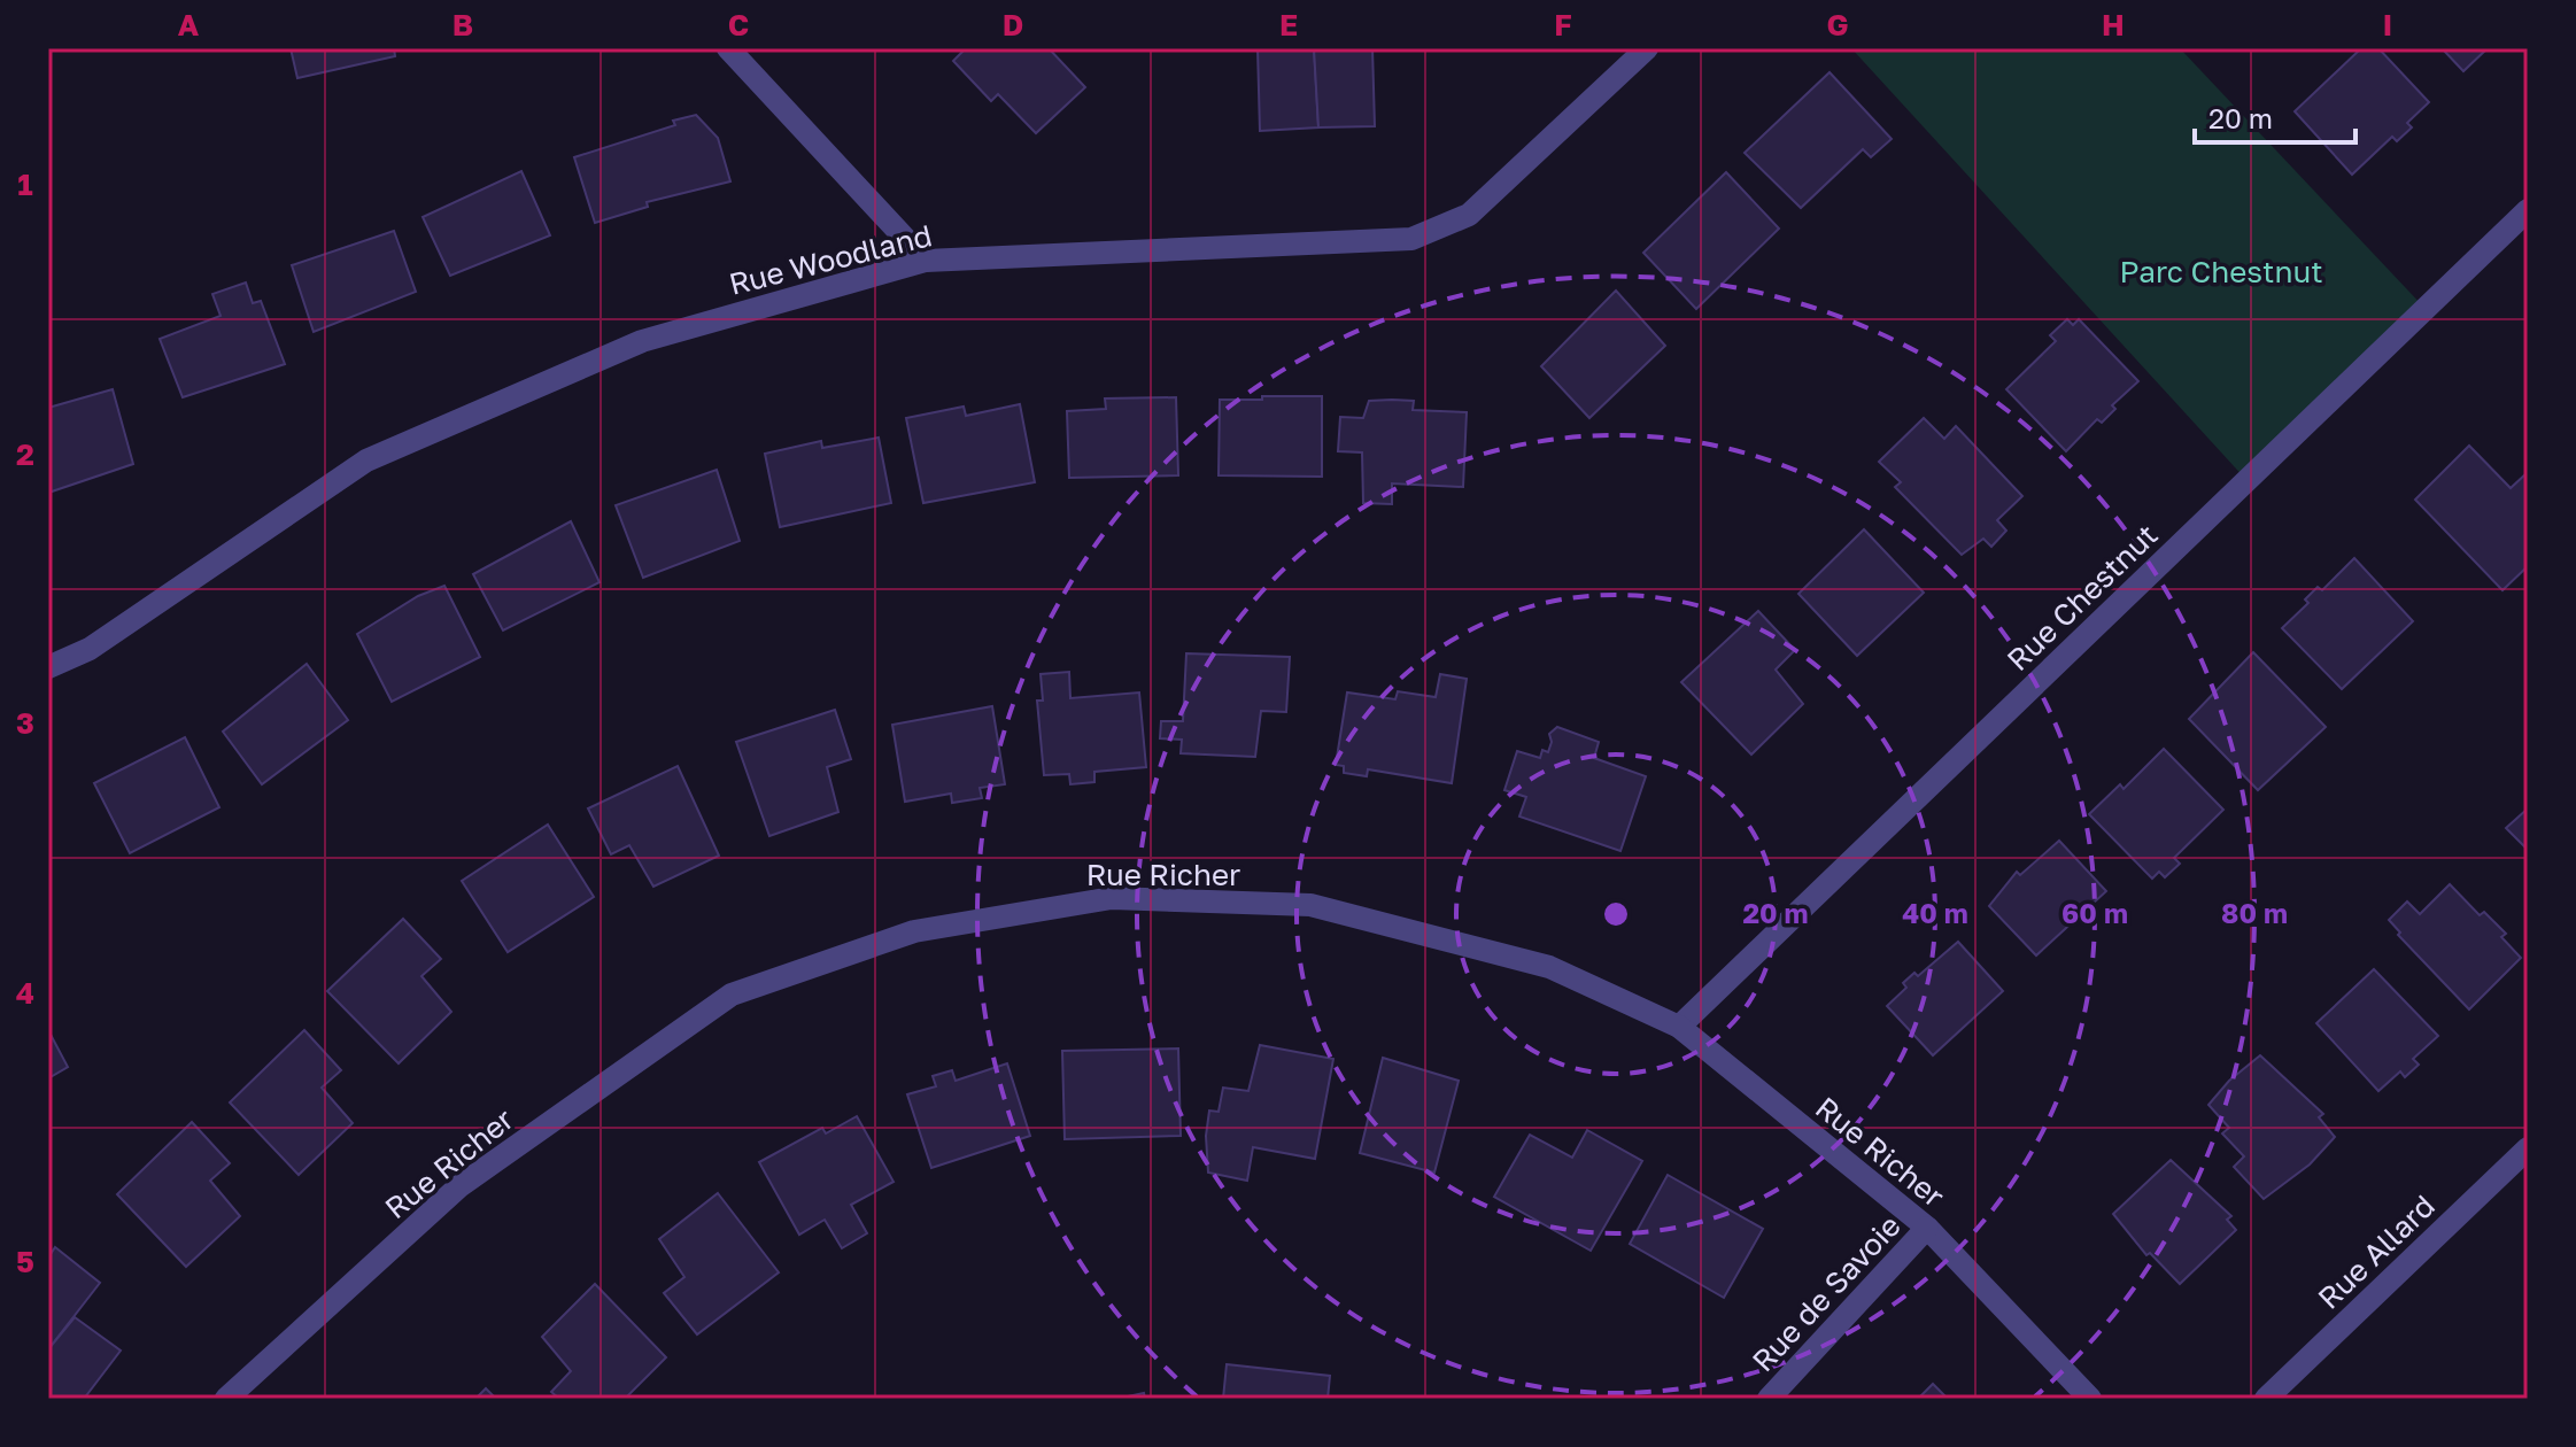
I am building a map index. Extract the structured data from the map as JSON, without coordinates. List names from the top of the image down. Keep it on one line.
{"streets":{"street":["Rue Woodland","Rue Chestnut","Rue Richer","Rue Allard","Rue de Savoie"]},"crossings":[["Rue Chestnut","Rue Richer"],["Rue Richer","Rue de Savoie"]],"parks":["Parc Chestnut"],"scale_bar":"20 m","grid":{"columns":["A","B","C","D","E","F","G","H","I"],"rows":["1","2","3","4","5"]},"rings":["20 m","40 m","60 m","80 m"]}
